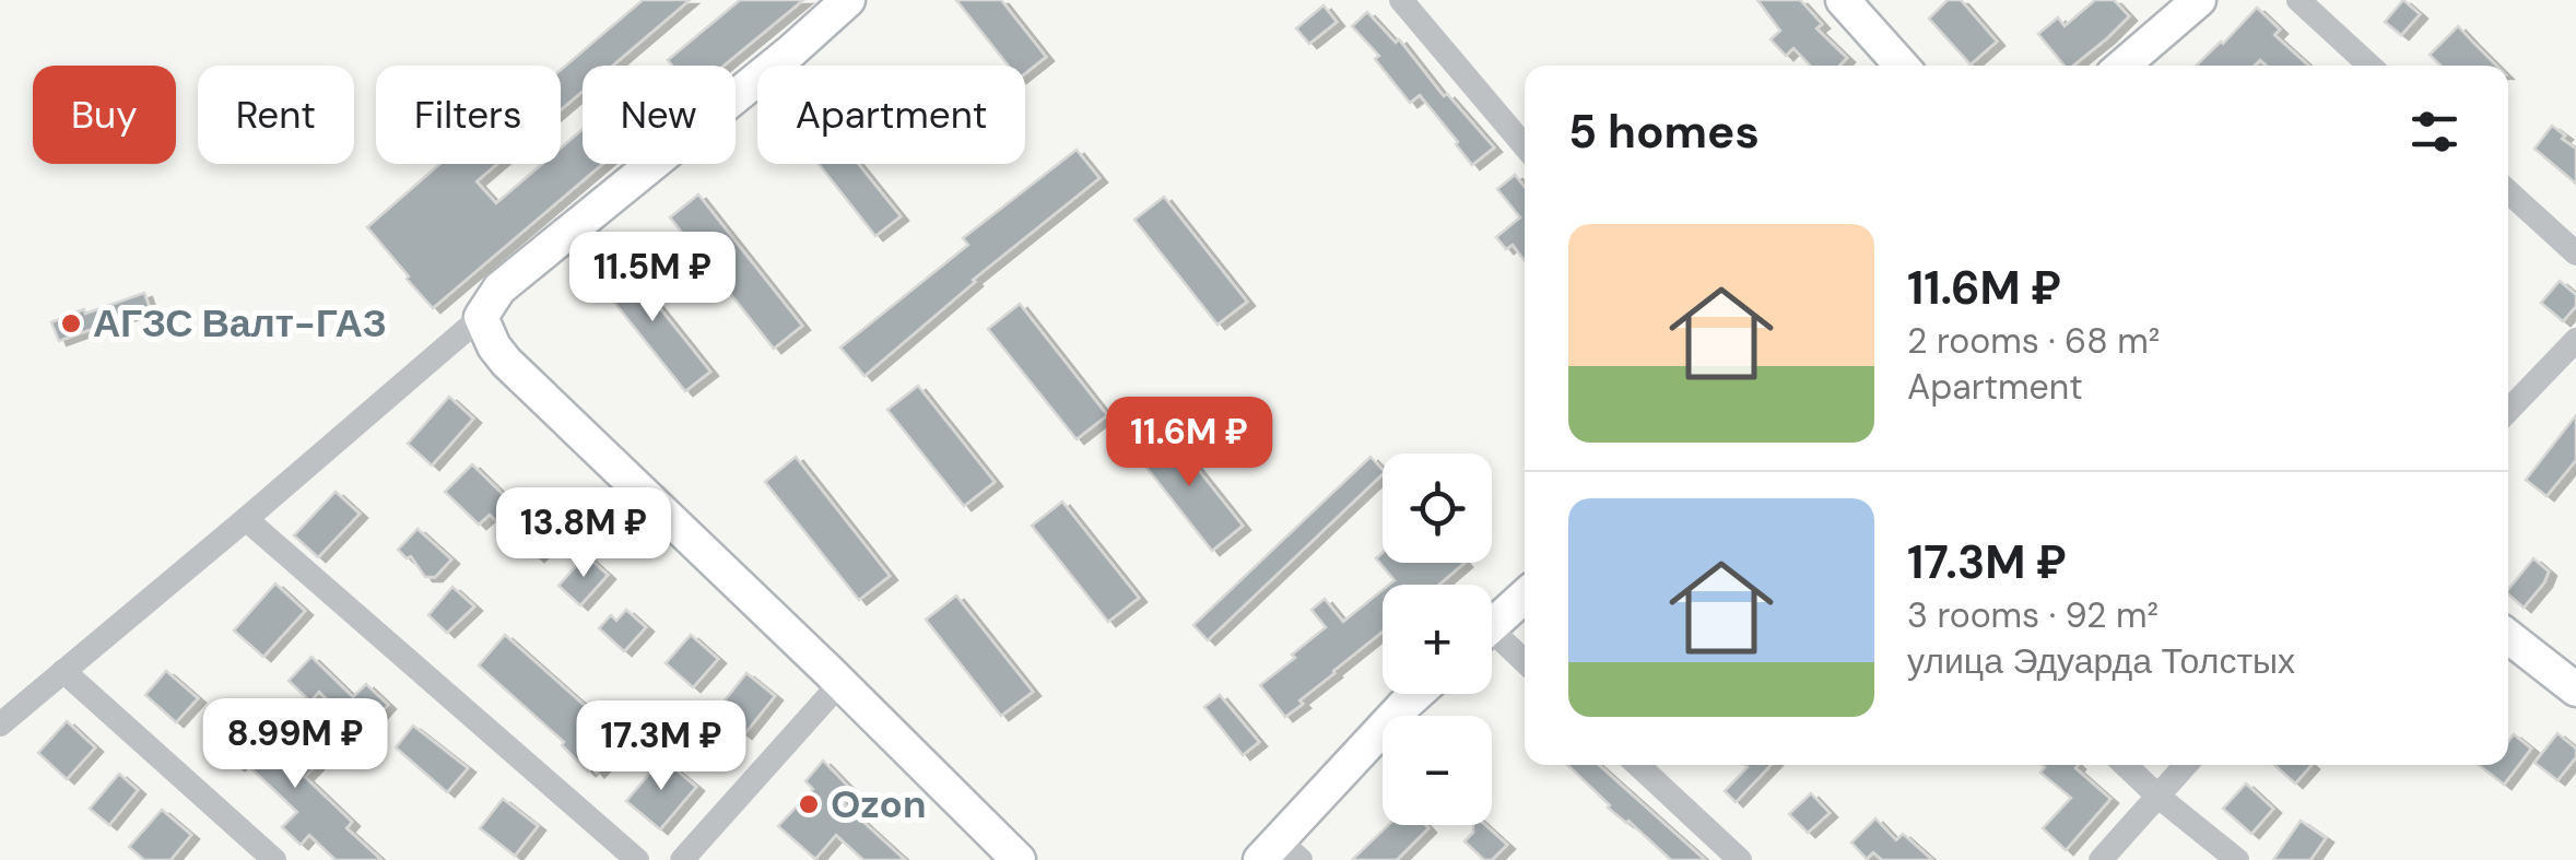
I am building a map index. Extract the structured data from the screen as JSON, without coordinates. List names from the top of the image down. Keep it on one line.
{"places":["АГЗС Валт-ГАЗ","Ozon"],"page":{"chip":["Buy","Rent","Filters","New","Apartment"],"heading":"5 homes","list":[{"name":"11.6M ₽","note":"2 rooms · 68 m² · Apartment"},{"name":"17.3M ₽","note":"3 rooms · 92 m² · улица Эдуарда Толстых"}],"price":["11.5M ₽","11.6M ₽","13.8M ₽","8.99M ₽","17.3M ₽"],"map_buttons":["+","−"]}}
